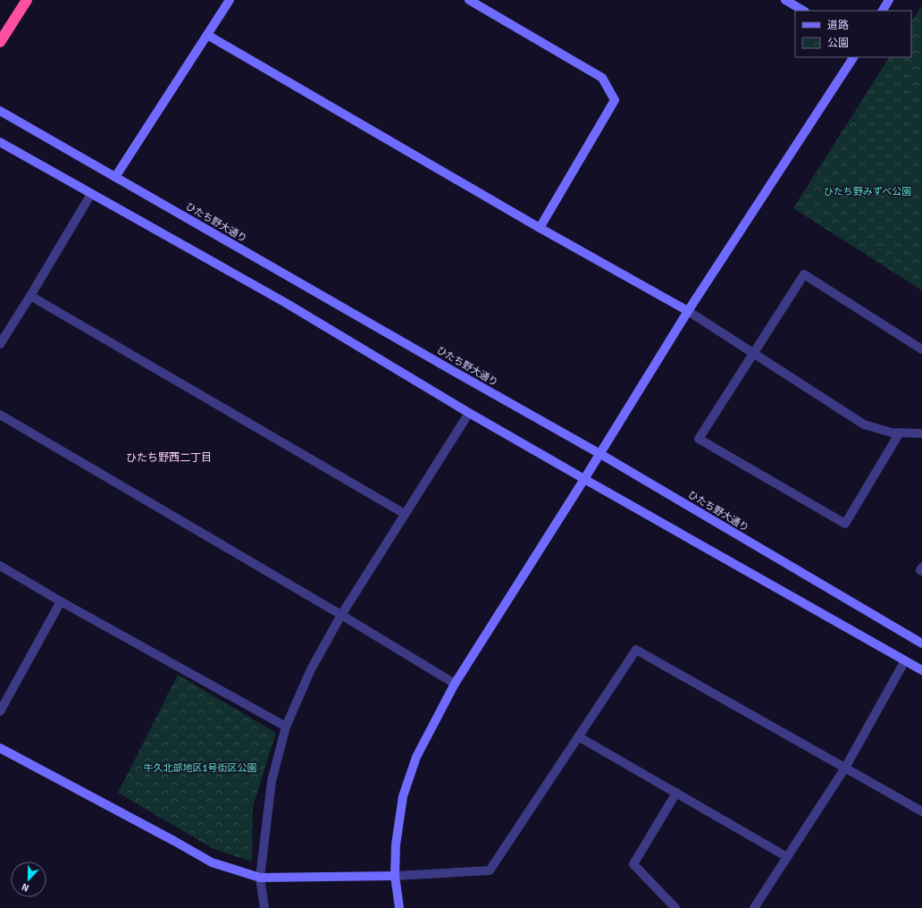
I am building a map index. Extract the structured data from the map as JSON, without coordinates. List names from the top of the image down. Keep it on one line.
{"streets":{"street":["ひたち野大通り"]},"districts":["ひたち野西二丁目"],"parks":["ひたち野みずべ公園","牛久北部地区1号街区公園"],"legend":["道路","公園"],"north":"bottom"}
